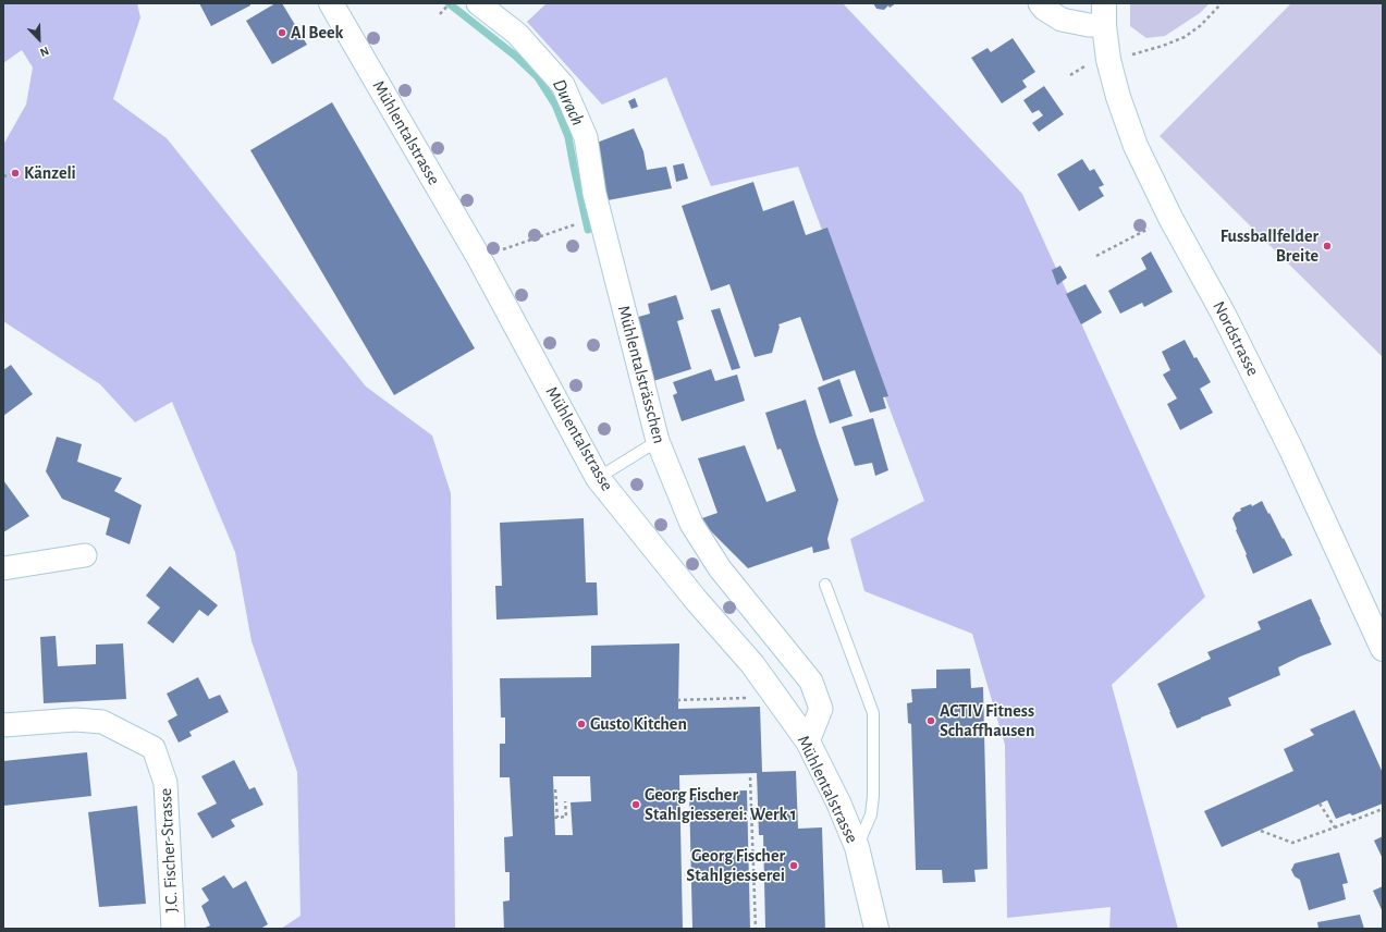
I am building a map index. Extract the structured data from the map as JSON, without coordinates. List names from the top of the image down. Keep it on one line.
{"streets":{"street":["Mühlentalstrasse","Nordstrasse","Mühlentalsträsschen","J.C. Fischer-Strasse"]},"crossings":[["Mühlentalstrasse","Mühlentalsträsschen"]],"water":["Durach"],"places":["Al Beek","Känzeli","Fussballfelder Breite","ACTIV Fitness Schaffhausen","Gusto Kitchen","Georg Fischer Stahlgiesserei: Werk 1","Georg Fischer Stahlgiesserei"],"north":"bottom right"}
